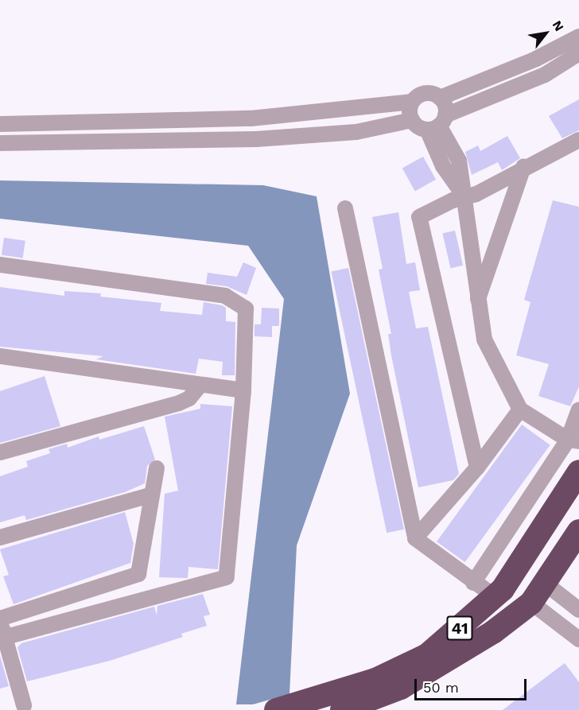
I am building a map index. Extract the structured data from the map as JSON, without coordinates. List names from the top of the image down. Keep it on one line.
{"streets":{"highway":["41"]},"scale_bar":"50 m","north":"top right"}
